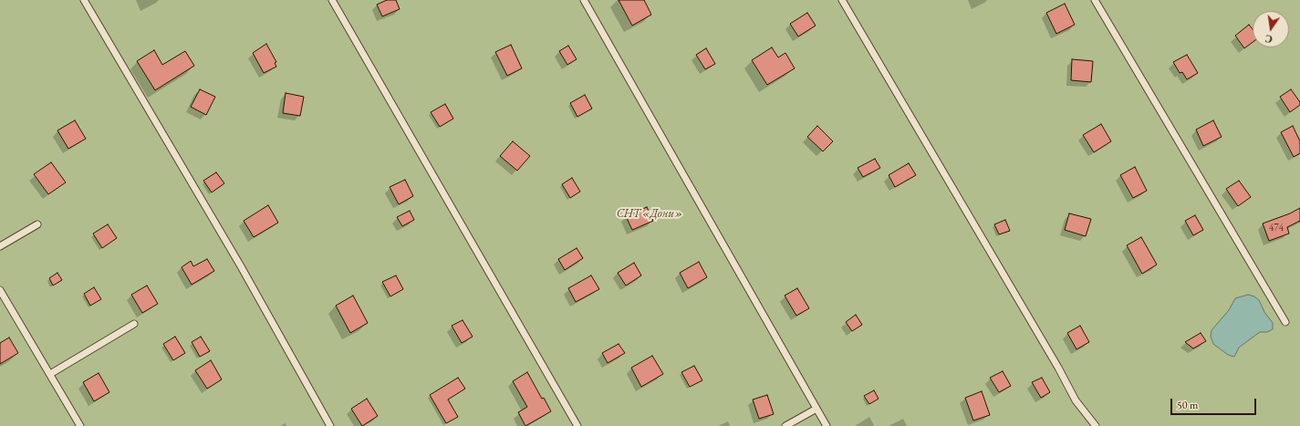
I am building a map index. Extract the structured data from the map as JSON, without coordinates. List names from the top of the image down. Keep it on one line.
{"parks":["СНТ «Дони»"],"house_numbers":["474"],"scale_bar":"50 m","north":"bottom"}
